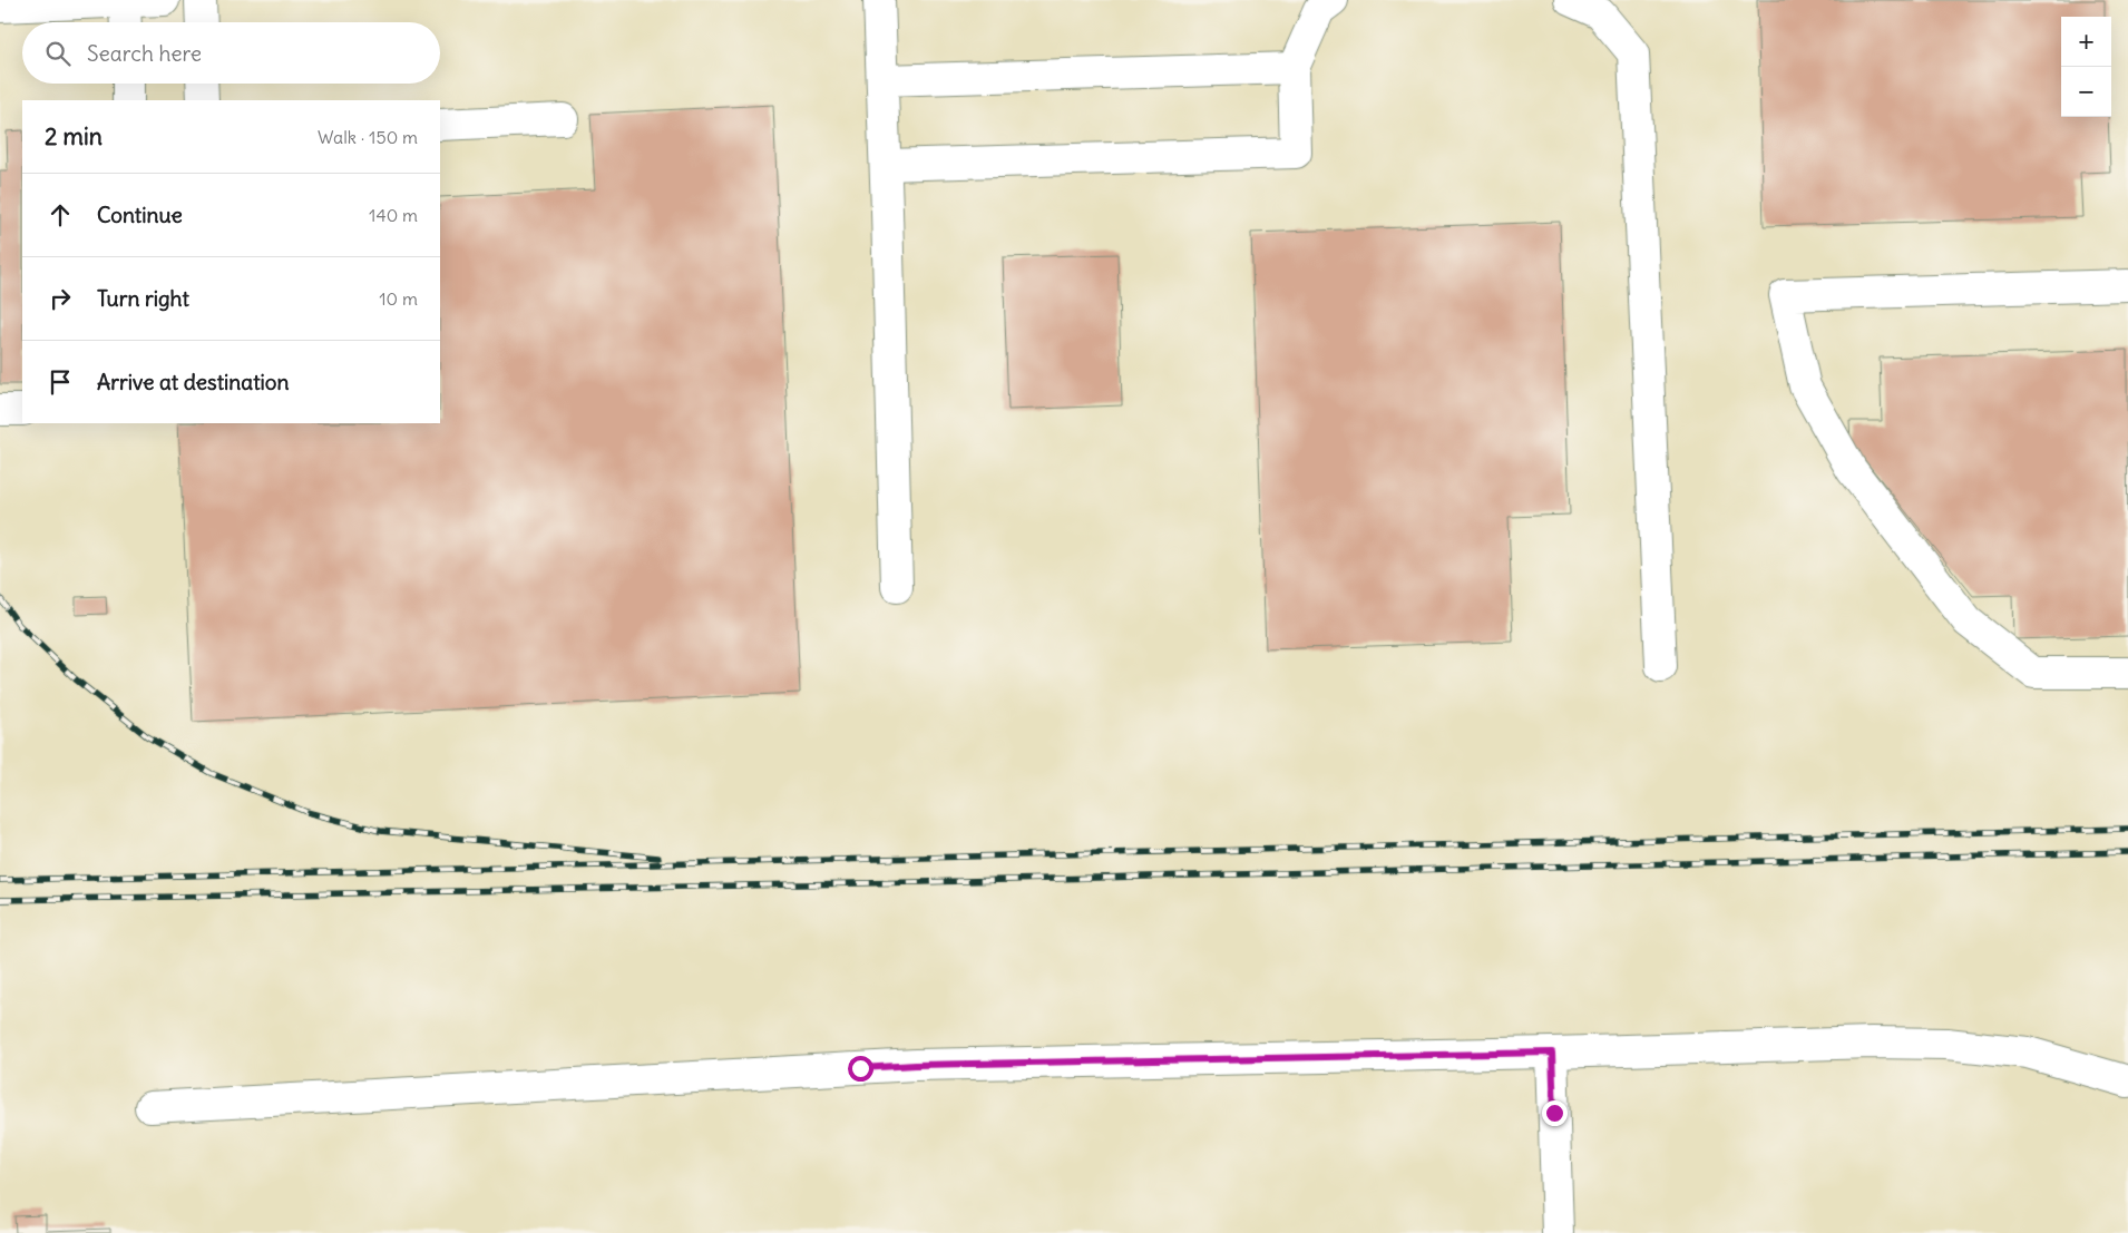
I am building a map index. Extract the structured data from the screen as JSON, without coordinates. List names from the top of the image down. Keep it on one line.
{"page":{"map_buttons":["+","−"],"search":"Search here","heading":["2 min","Walk · 150 m"],"list":[["Continue","140 m"],["Turn right","10 m"],"Arrive at destination"]}}
